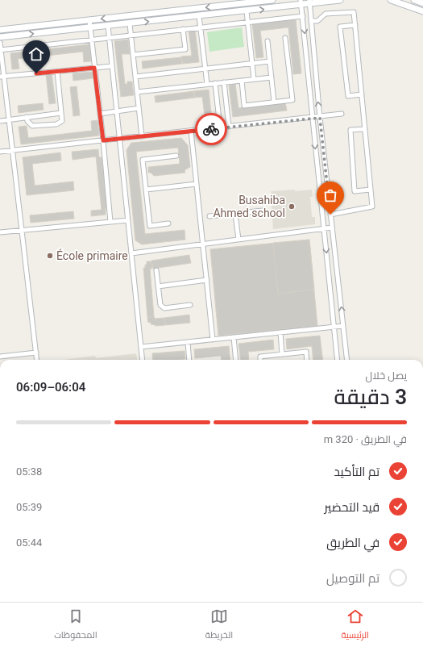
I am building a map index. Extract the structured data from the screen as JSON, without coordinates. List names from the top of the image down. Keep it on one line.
{"places":["Busahiba Ahmed school","École primaire"],"page":{"heading":["3 دقيقة","يصل خلال","06:04–06:09"],"bar":"في الطريق · 320 m","list":[["تم التأكيد","05:38"],["قيد التحضير","05:39"],["في الطريق","05:44"],"تم التوصيل"],"tabs":["الرئيسية","الخريطة","المحفوظات"]}}
